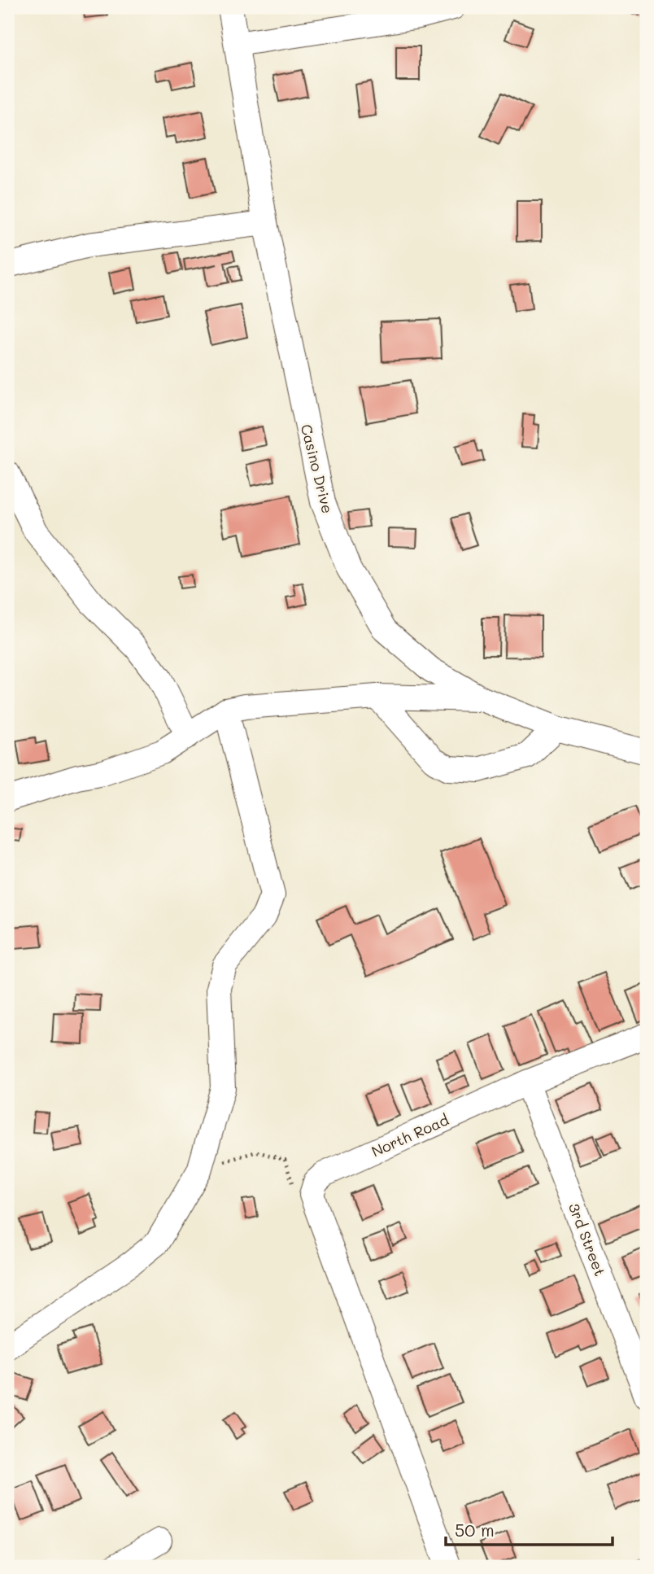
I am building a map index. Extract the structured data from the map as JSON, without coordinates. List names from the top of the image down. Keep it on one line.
{"streets":{"street":["Casino Drive","North Road","3rd Street"]},"crossings":[["North Road","3rd Street"]],"scale_bar":"50 m"}
